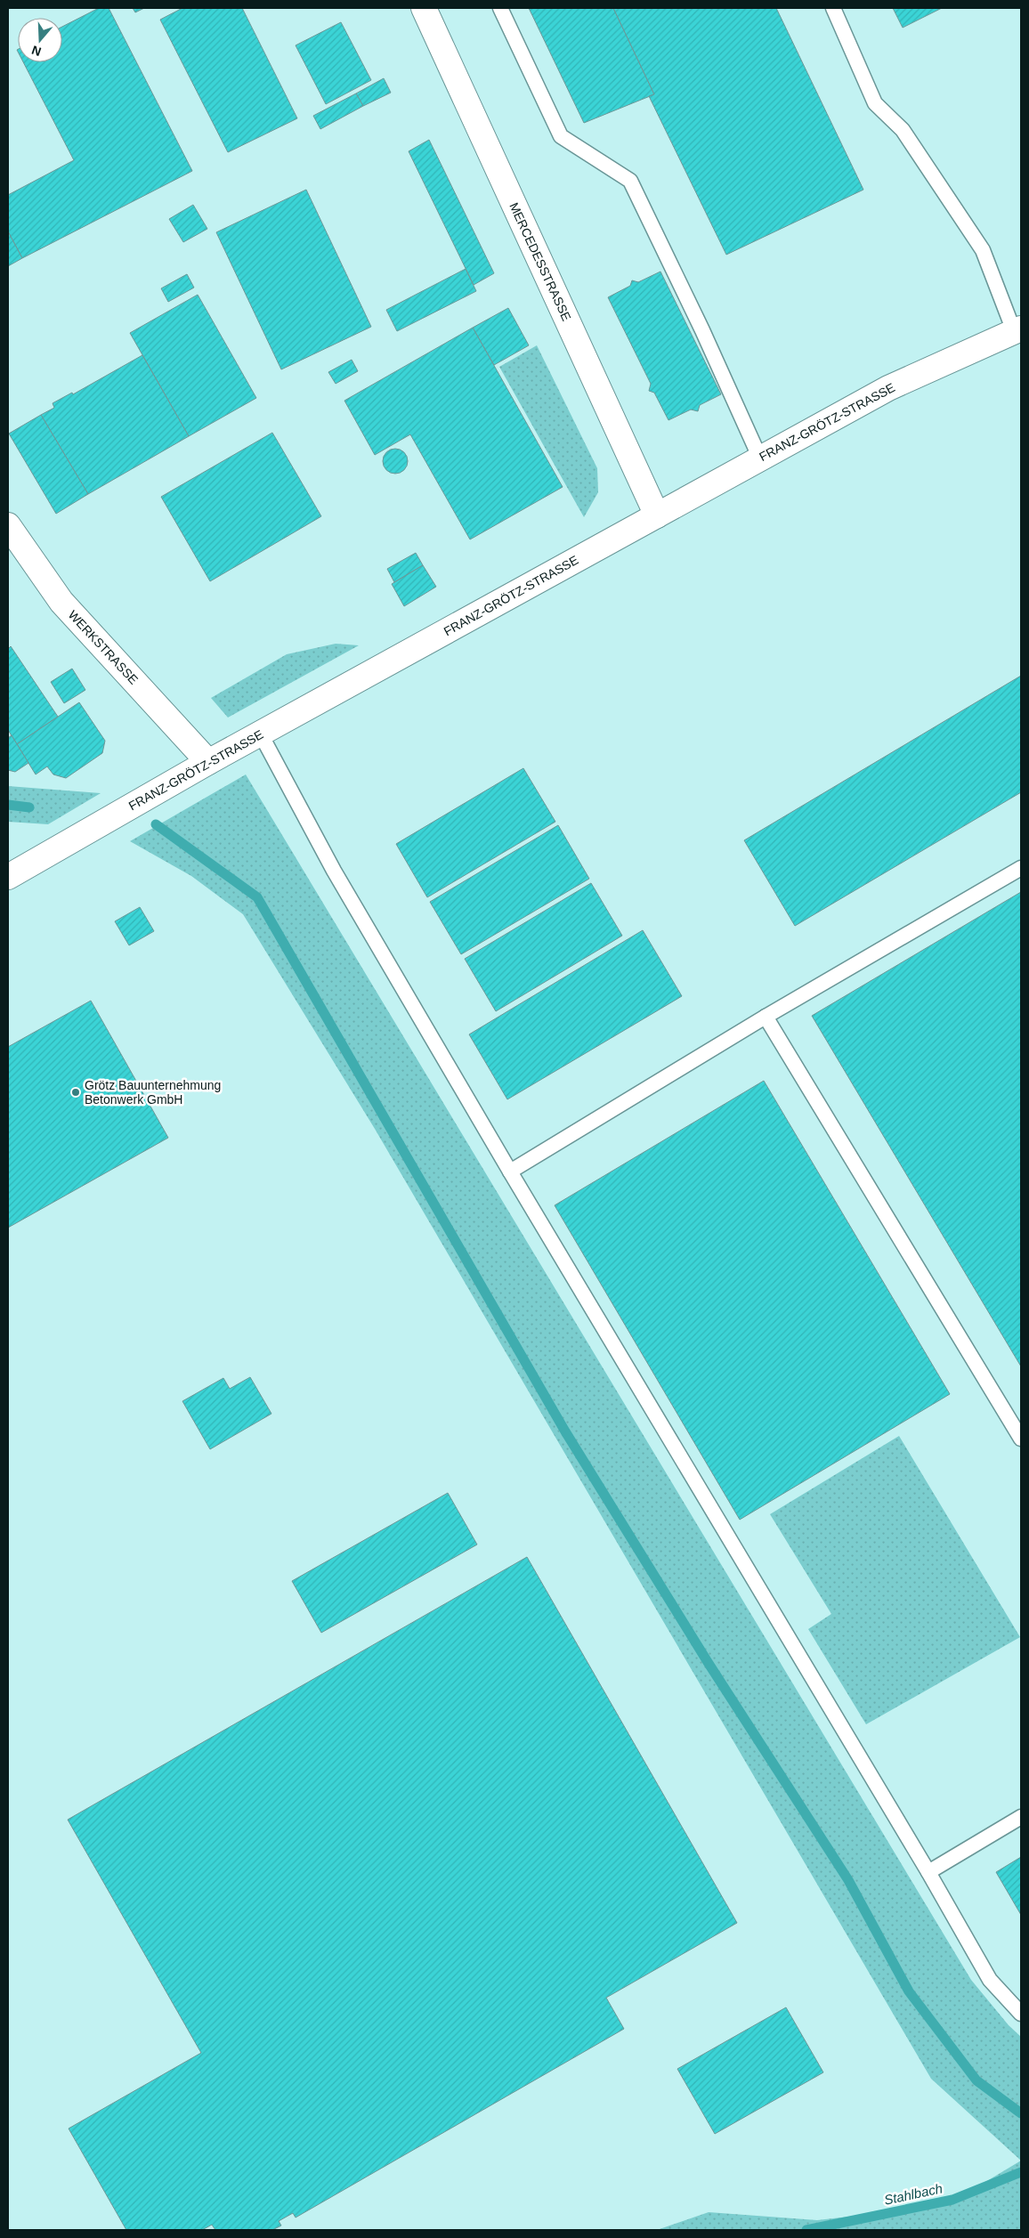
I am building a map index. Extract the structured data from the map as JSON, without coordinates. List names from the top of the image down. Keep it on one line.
{"streets":{"street":["MERCEDESSTRASSE","FRANZ-GRÖTZ-STRASSE","WERKSTRASSE"]},"crossings":[["MERCEDESSTRASSE","FRANZ-GRÖTZ-STRASSE"],["FRANZ-GRÖTZ-STRASSE","WERKSTRASSE"]],"water":["Stahlbach"],"places":["Grötz Bauunternehmung Betonwerk GmbH"],"north":"bottom"}
